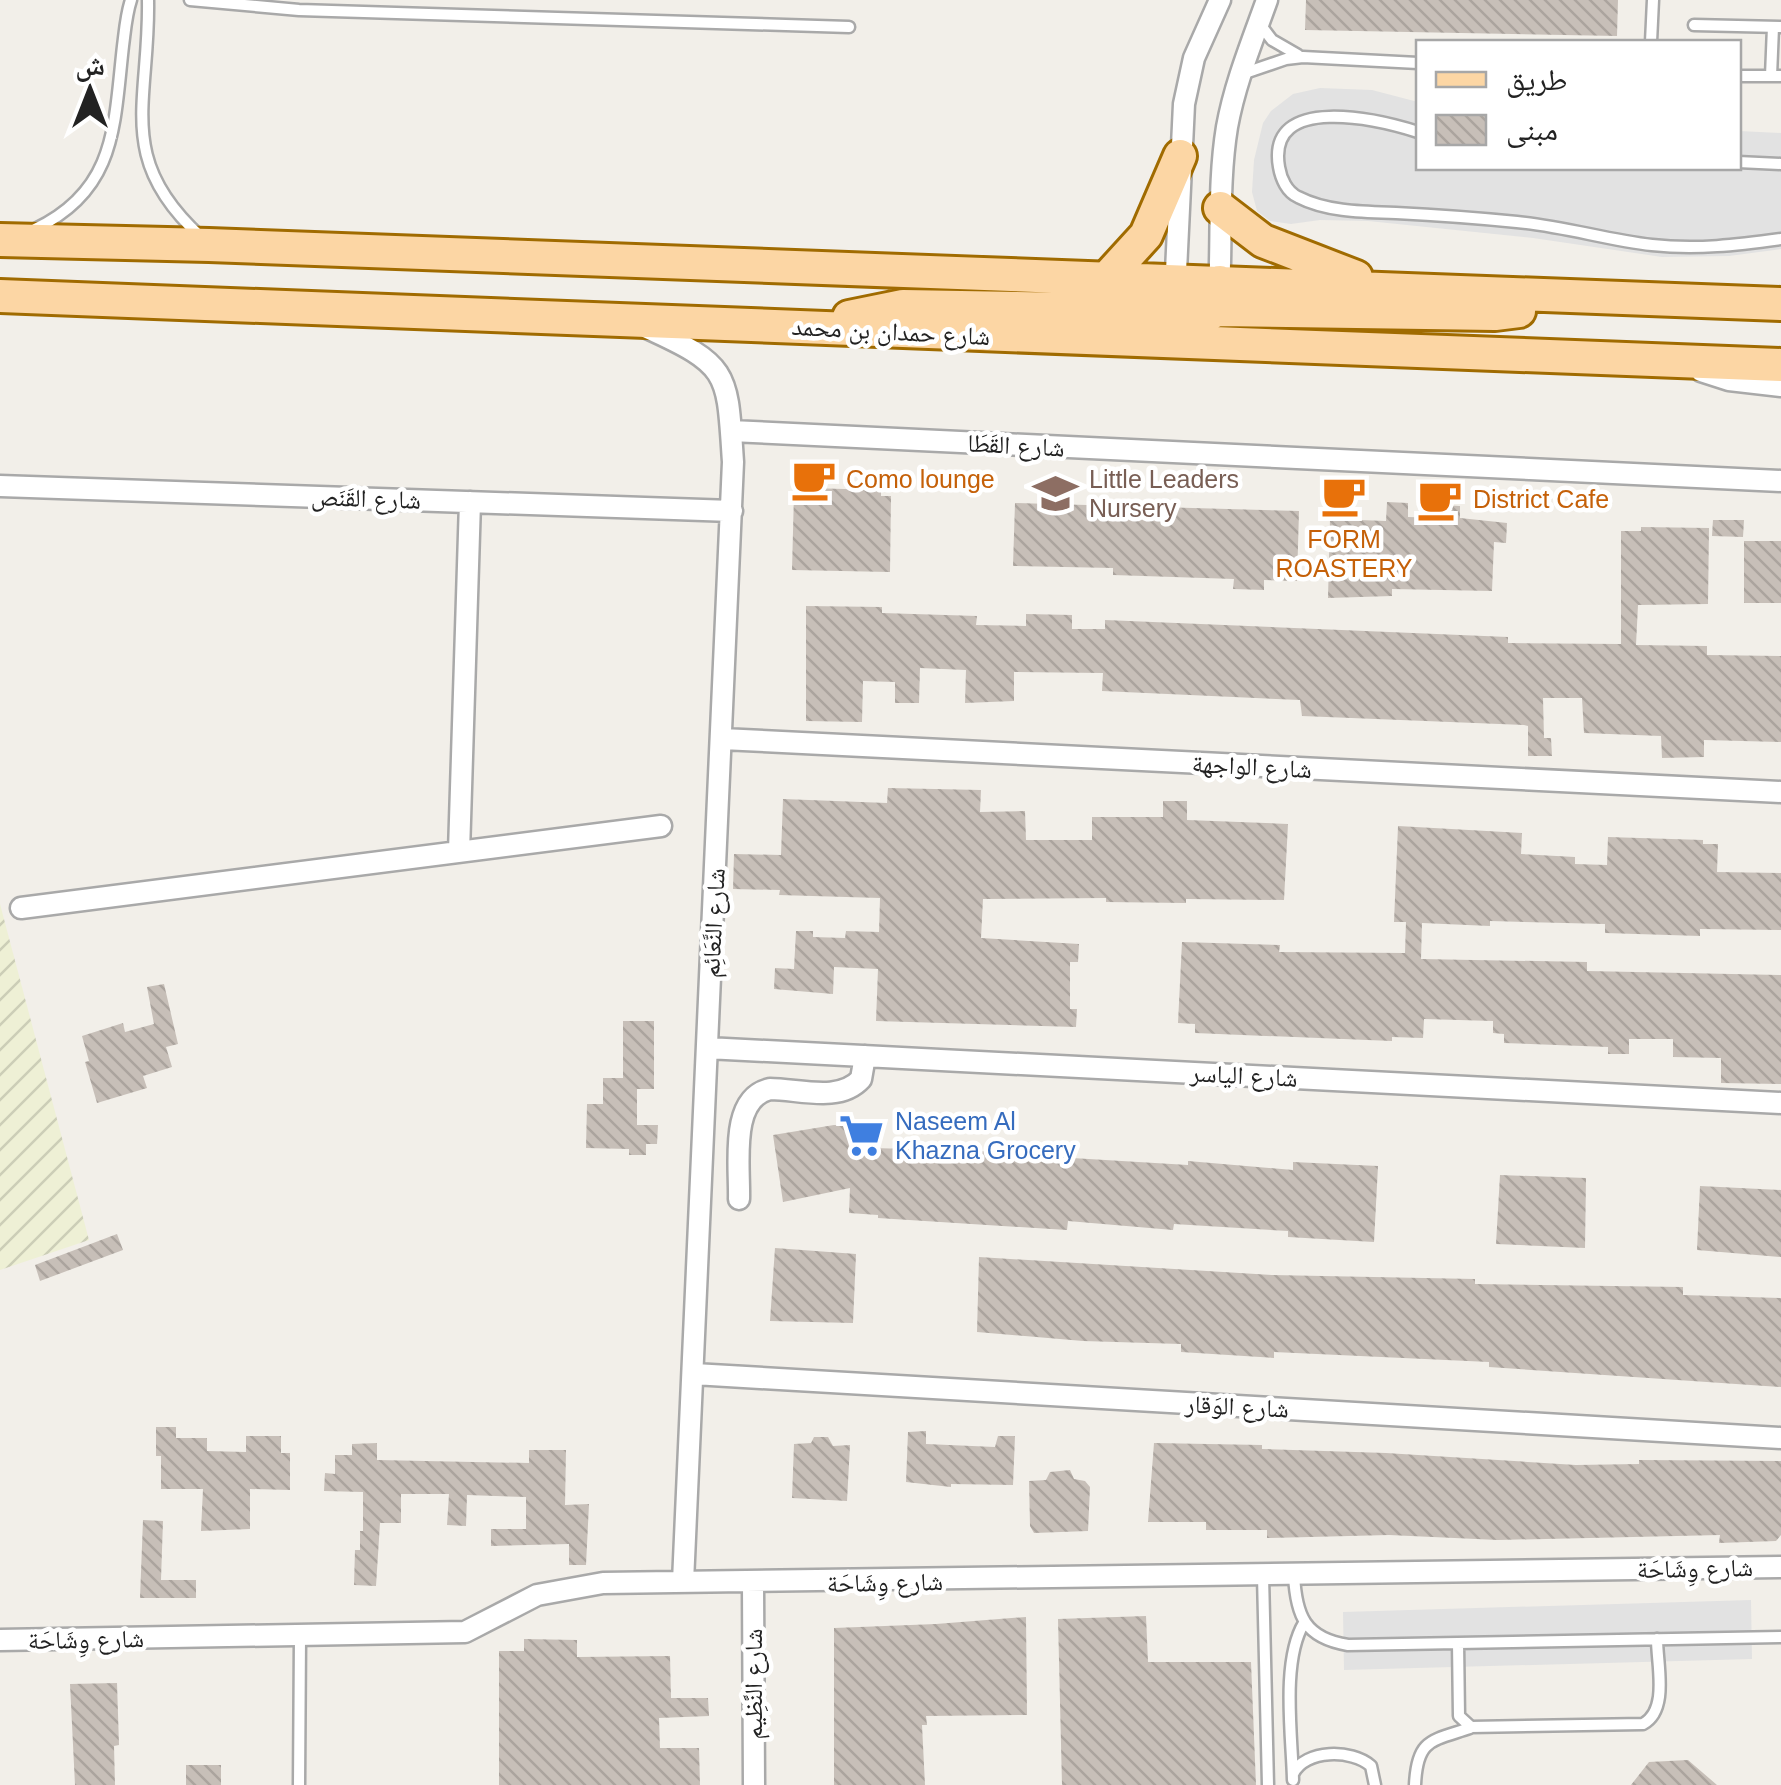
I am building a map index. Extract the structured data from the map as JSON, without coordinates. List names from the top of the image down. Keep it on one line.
{"streets":{"main road":["شارع حمدان بن محمد"],"street":["شارع القَطَا","شارع القَنَص","شارع الواجهة","شارع النَّعَائِم","شارع الياسر","شارع الوَقار","شارع وِشَاحَة","شارع النَّظِيم"]},"crossings":[["شارع حمدان بن محمد","شارع النَّعَائِم"],["شارع القَطَا","شارع النَّعَائِم"],["شارع القَنَص","شارع النَّعَائِم"],["شارع الواجهة","شارع النَّعَائِم"],["شارع النَّعَائِم","شارع الياسر"],["شارع النَّعَائِم","شارع الوَقار"],["شارع النَّعَائِم","شارع وِشَاحَة"],["شارع وِشَاحَة","شارع النَّظِيم"]],"places":{"cafe":["Como lounge","FORM ROASTERY","District Cafe"],"school or university":["Little Leaders Nursery"],"supermarket":["Naseem Al Khazna Grocery"]},"legend":["طريق","مبنى"],"north":"top"}
